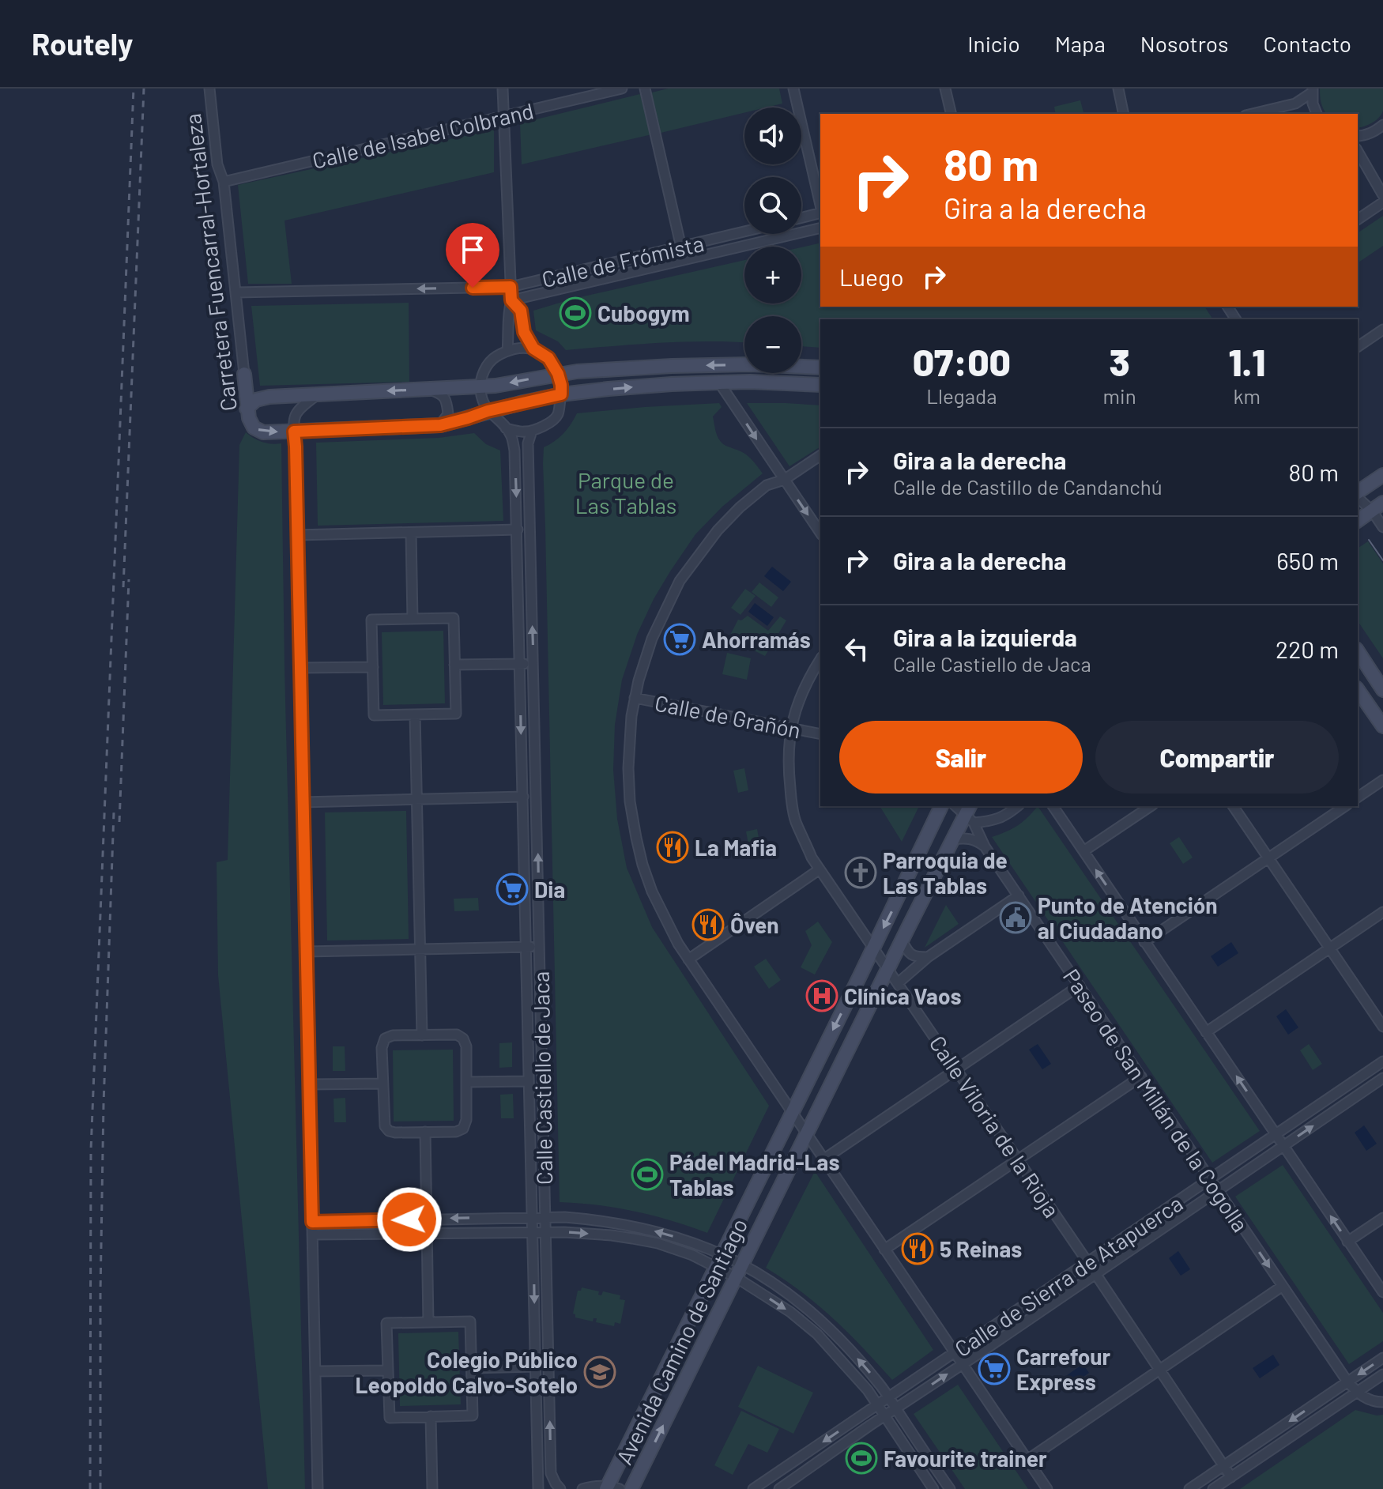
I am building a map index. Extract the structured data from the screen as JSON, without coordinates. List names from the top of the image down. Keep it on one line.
{"streets":{"street":["Calle de Isabel Colbrand","Calle de Frómista","Carretera Fuencarral-Hortaleza","Calle de Grañón","Calle Castiello de Jaca","Paseo de San Millán de la Cogolla","Calle Viloria de la Rioja","Calle de Sierra de Atapuerca","Avenida Camino de Santiago"]},"crossings":[["Calle de Isabel Colbrand","Carretera Fuencarral-Hortaleza"],["Calle de Frómista","Carretera Fuencarral-Hortaleza"],["Carretera Fuencarral-Hortaleza","Calle Castiello de Jaca"],["Calle de Grañón","Calle Viloria de la Rioja"],["Paseo de San Millán de la Cogolla","Calle de Sierra de Atapuerca"],["Paseo de San Millán de la Cogolla","Avenida Camino de Santiago"],["Calle Viloria de la Rioja","Calle de Sierra de Atapuerca"],["Calle Viloria de la Rioja","Avenida Camino de Santiago"]],"parks":["Parque de Las Tablas"],"places":{"sports":["Cubogym","Pádel Madrid-Las Tablas","Favourite trainer"],"supermarket":["Ahorramás","Dia","Carrefour Express"],"restaurant":["La Mafia","Ôven","5 Reinas"],"church":["Parroquia de Las Tablas"],"public building":["Punto de Atención al Ciudadano"],"hospital":["Clínica Vaos"],"school or university":["Colegio Público Leopoldo Calvo-Sotelo"]},"page":{"header":"Routely","nav":["Inicio","Mapa","Nosotros","Contacto"],"map_buttons":["+","−"],"turn":["80 m","Gira a la derecha"],"then":"Luego","eta":["07:00","Llegada","3","min","1.1","km"],"list":[{"name":"Gira a la derecha","note":"Calle de Castillo de Candanchú","value":"80 m"},{"name":"Gira a la derecha","value":"650 m"},{"name":"Gira a la izquierda","note":"Calle Castiello de Jaca","value":"220 m"}],"buttons":["Salir","Compartir"]}}
